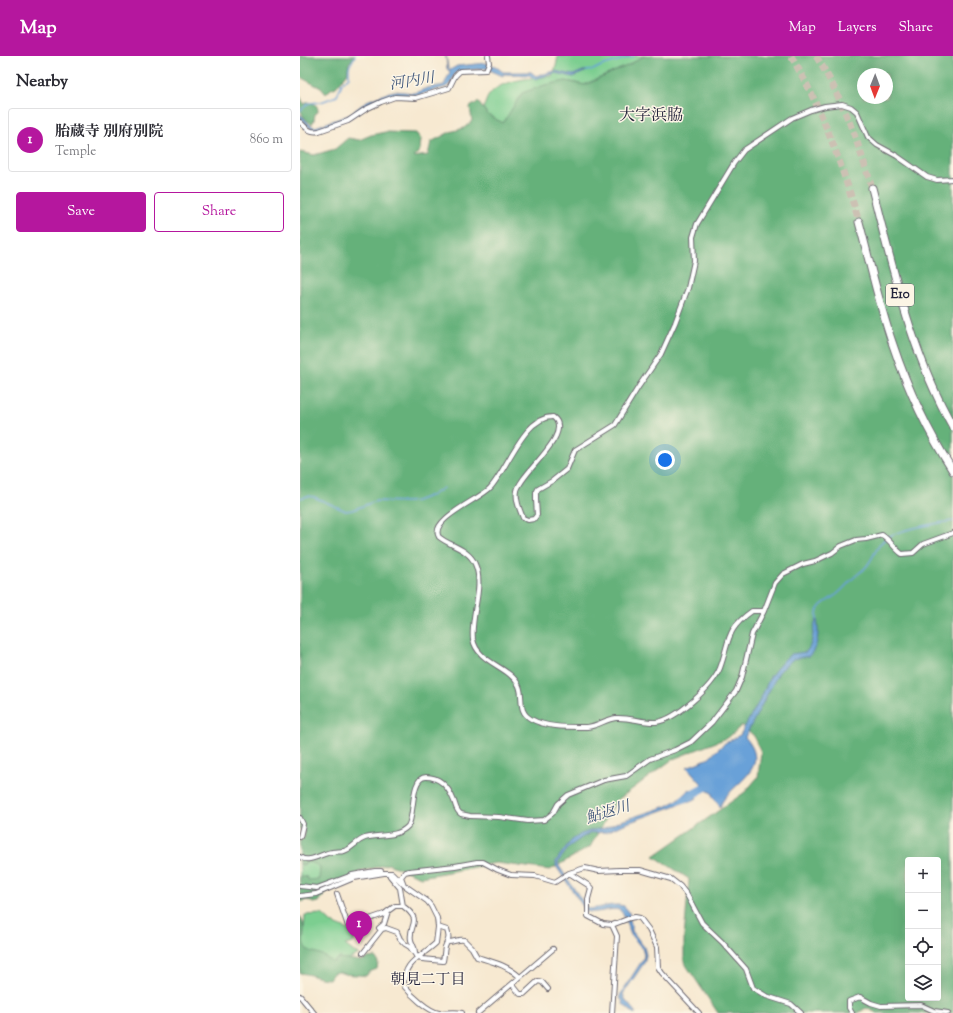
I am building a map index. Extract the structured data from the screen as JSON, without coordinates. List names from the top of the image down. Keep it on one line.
{"streets":{"highway":["E10"]},"districts":["大字浜脇","朝見二丁目"],"water":["河内川","鮎返川"],"north":"bottom","page":{"header":"Map","nav":["Map","Layers","Share"],"heading":"Nearby","list":[{"mark":"1","name":"胎蔵寺 別府別院","note":"Temple","value":"860 m"}],"buttons":["Save","Share"],"map_buttons":["+","−"],"pins":"1"}}
